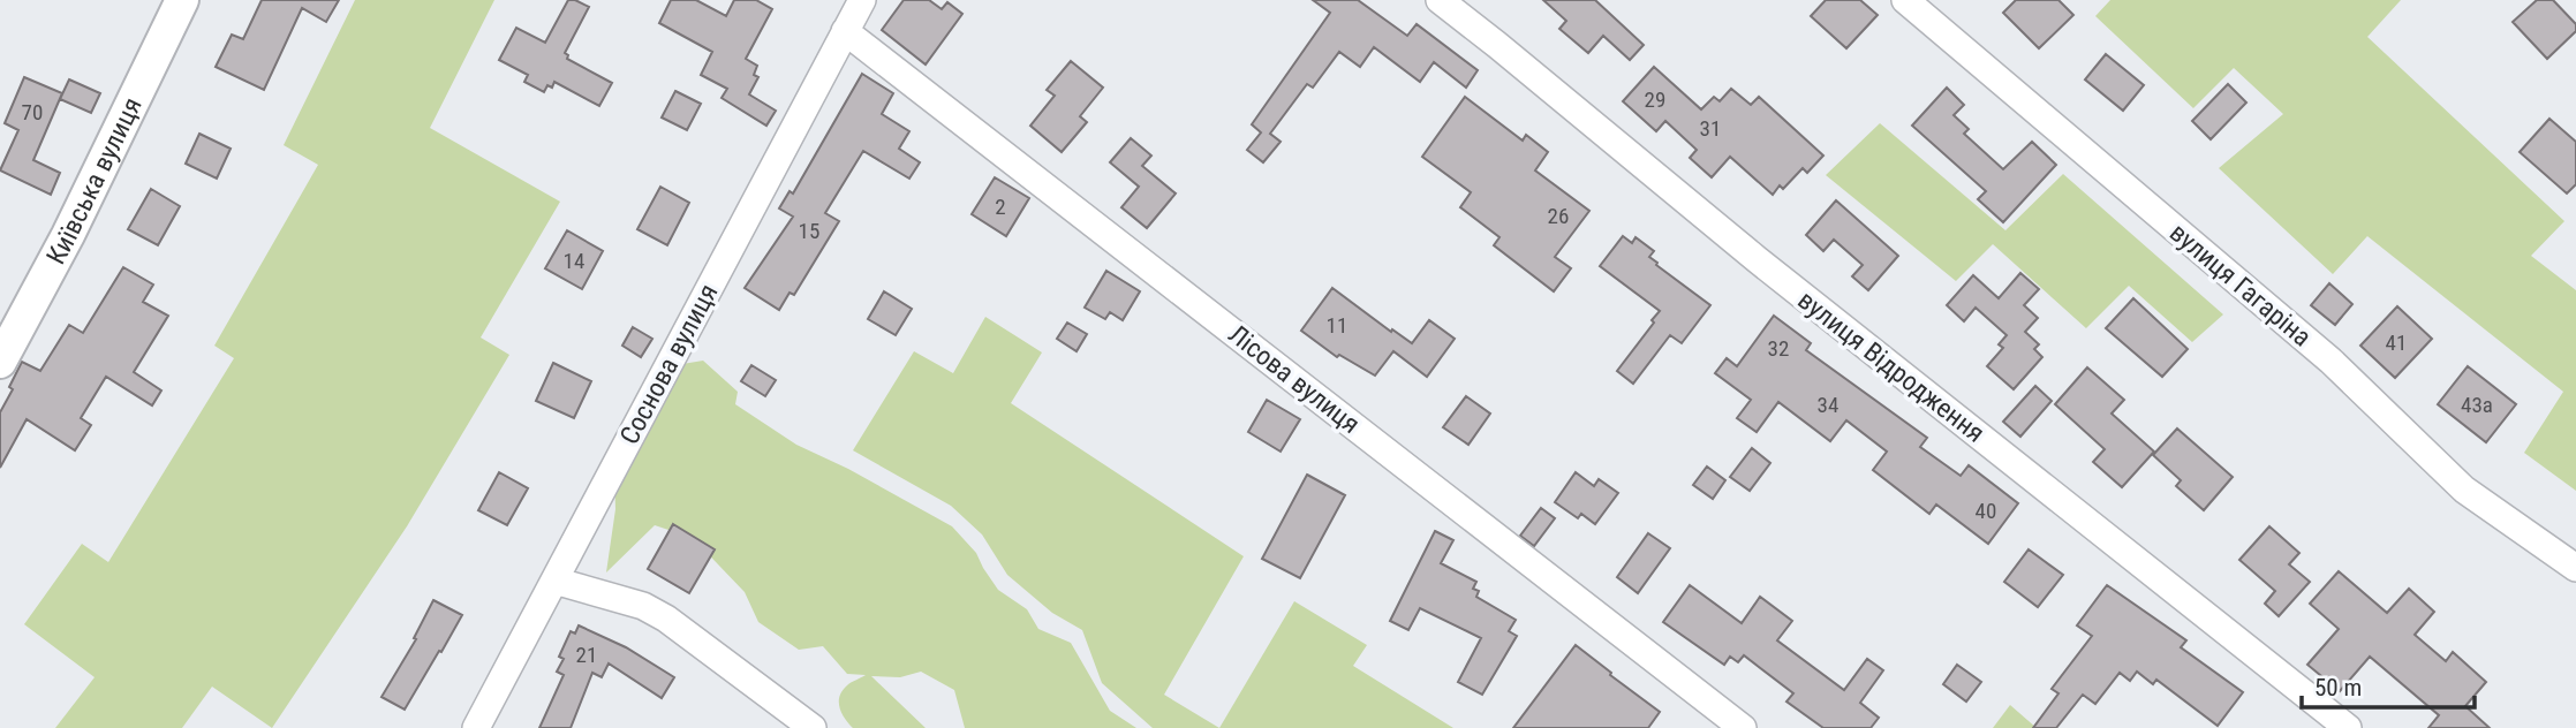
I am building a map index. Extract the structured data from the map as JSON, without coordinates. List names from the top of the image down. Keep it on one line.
{"streets":{"street":["Київська вулиця","вулиця Гагаріна","Соснова вулиця","вулиця Відродження","Лісова вулиця"]},"crossings":[["Соснова вулиця","Лісова вулиця"]],"house_numbers":["29","70","31","2","26","15","14","11","41","32","34","43а","40","21"],"scale_bar":"50 m"}
